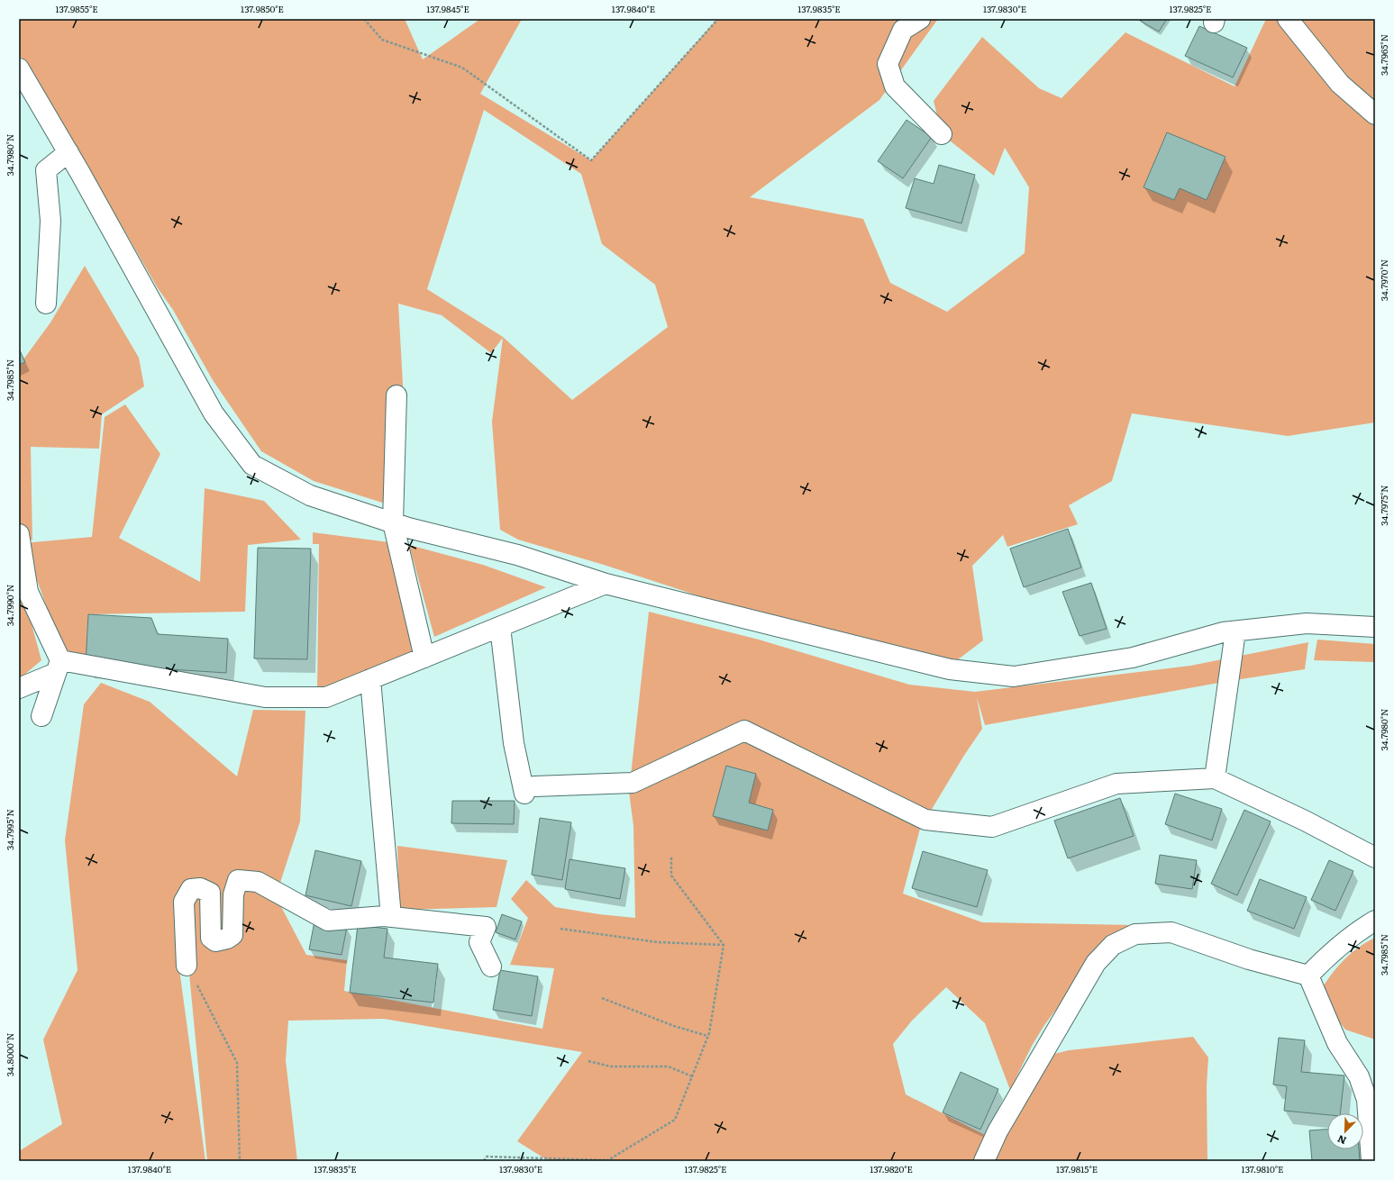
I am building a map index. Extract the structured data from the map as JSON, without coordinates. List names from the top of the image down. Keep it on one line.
{"north":"bottom left","coordinates":["137.9855°E","137.9850°E","137.9845°E","137.9840°E","137.9835°E","137.9830°E","137.9825°E","34.7965°N","34.7980°N","34.7970°N","34.7985°N","34.7975°N","34.7990°N","34.7995°N","34.8000°N","137.9820°E","137.9815°E","137.9810°E"]}
